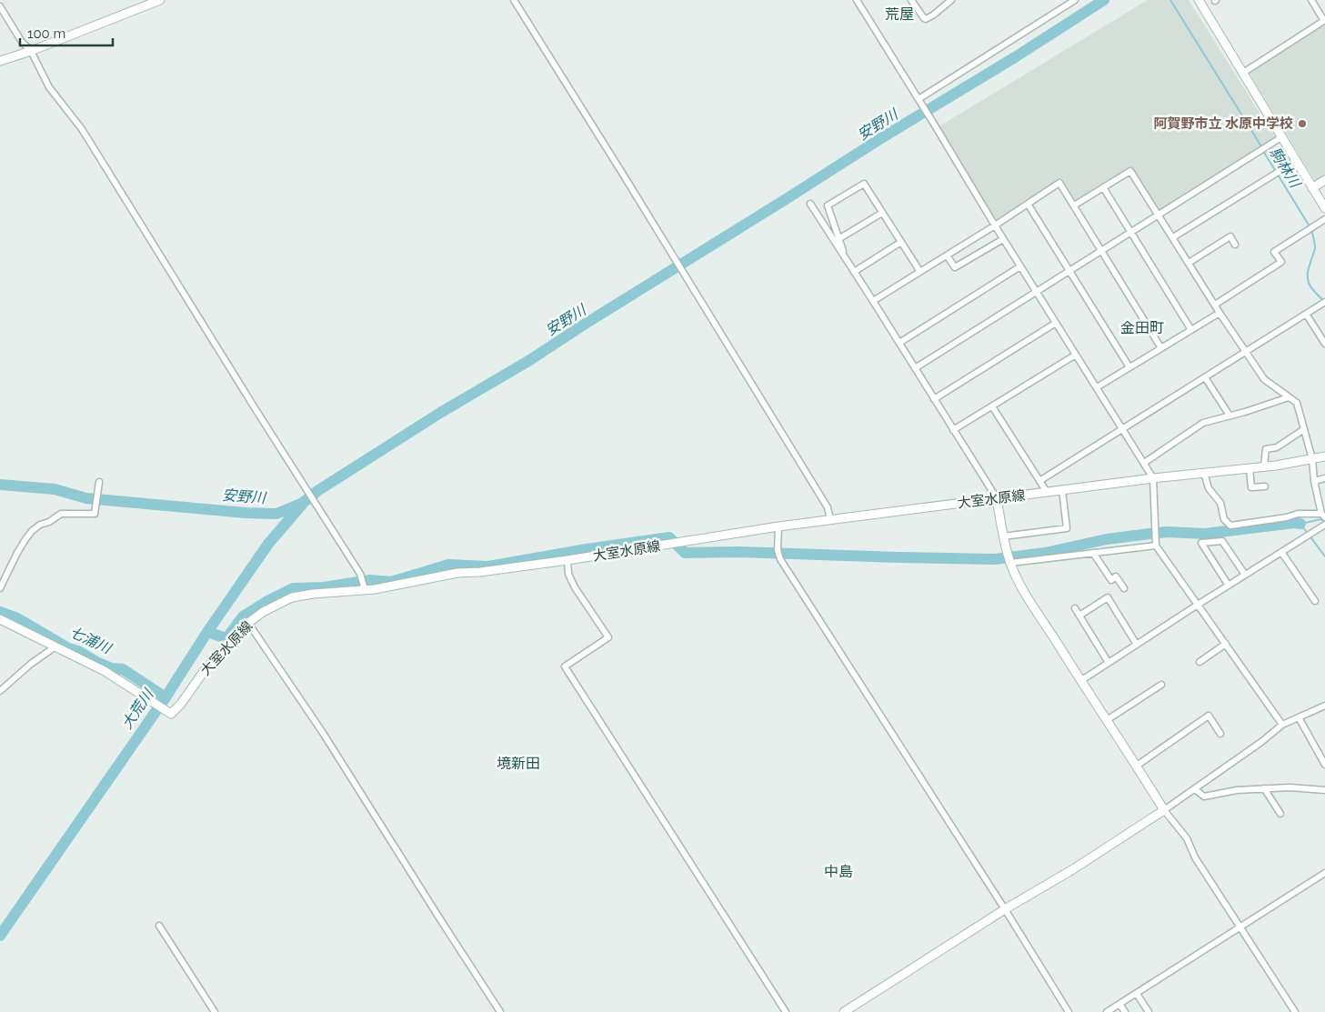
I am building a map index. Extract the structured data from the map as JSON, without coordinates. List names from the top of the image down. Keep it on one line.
{"streets":{"main road":["大室水原線"]},"districts":["荒屋","金田町","境新田","中島"],"water":["安野川","駒林川","七浦川","大荒川"],"places":["阿賀野市立 水原中学校"],"scale_bar":"100 m"}
